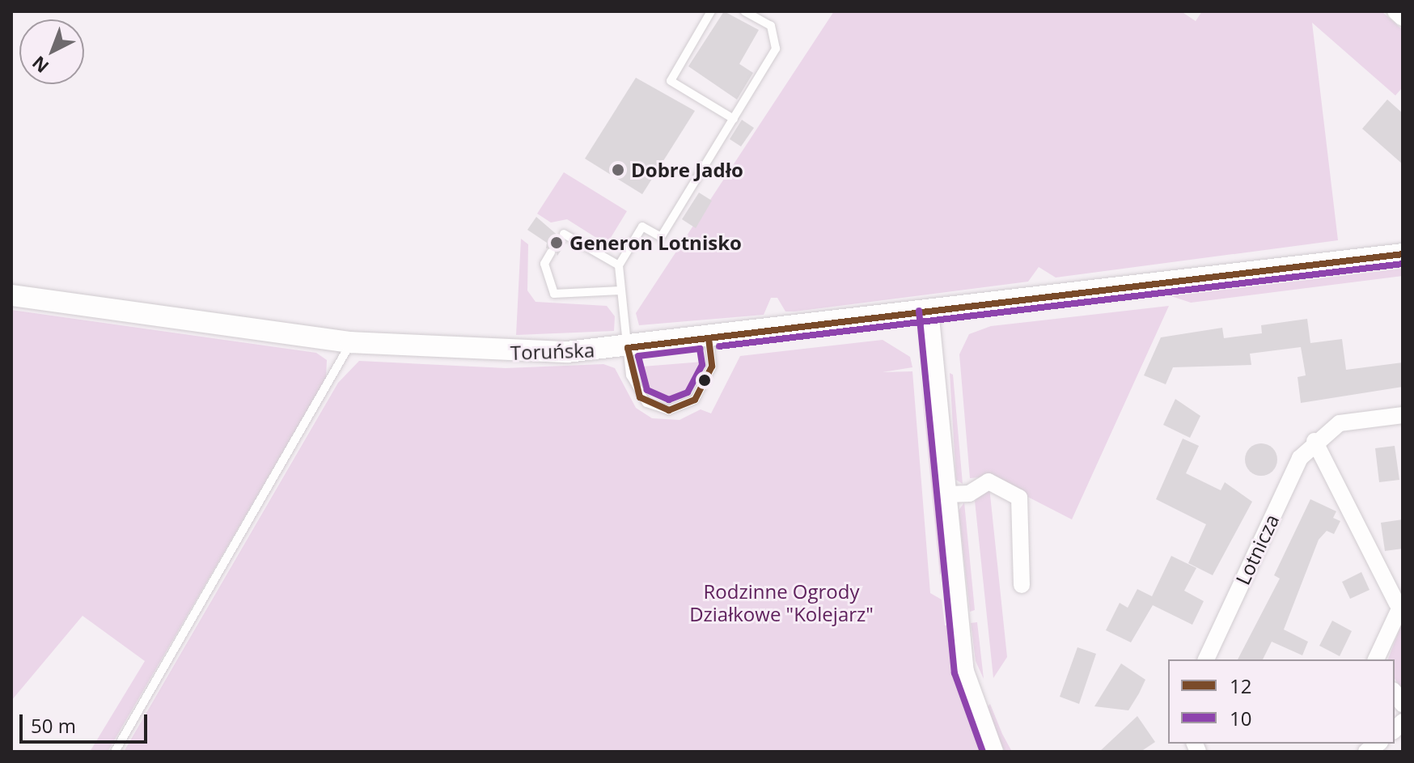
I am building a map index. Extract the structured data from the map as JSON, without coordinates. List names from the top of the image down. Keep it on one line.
{"streets":{"main road":["Toruńska"],"street":["Lotnicza"]},"parks":["Rodzinne Ogrody Działkowe \"Kolejarz\""],"places":["Dobre Jadło","Generon Lotnisko"],"lines":["transit line 12","transit line 10"],"legend":["12","10"],"scale_bar":"50 m","north":"bottom left"}
